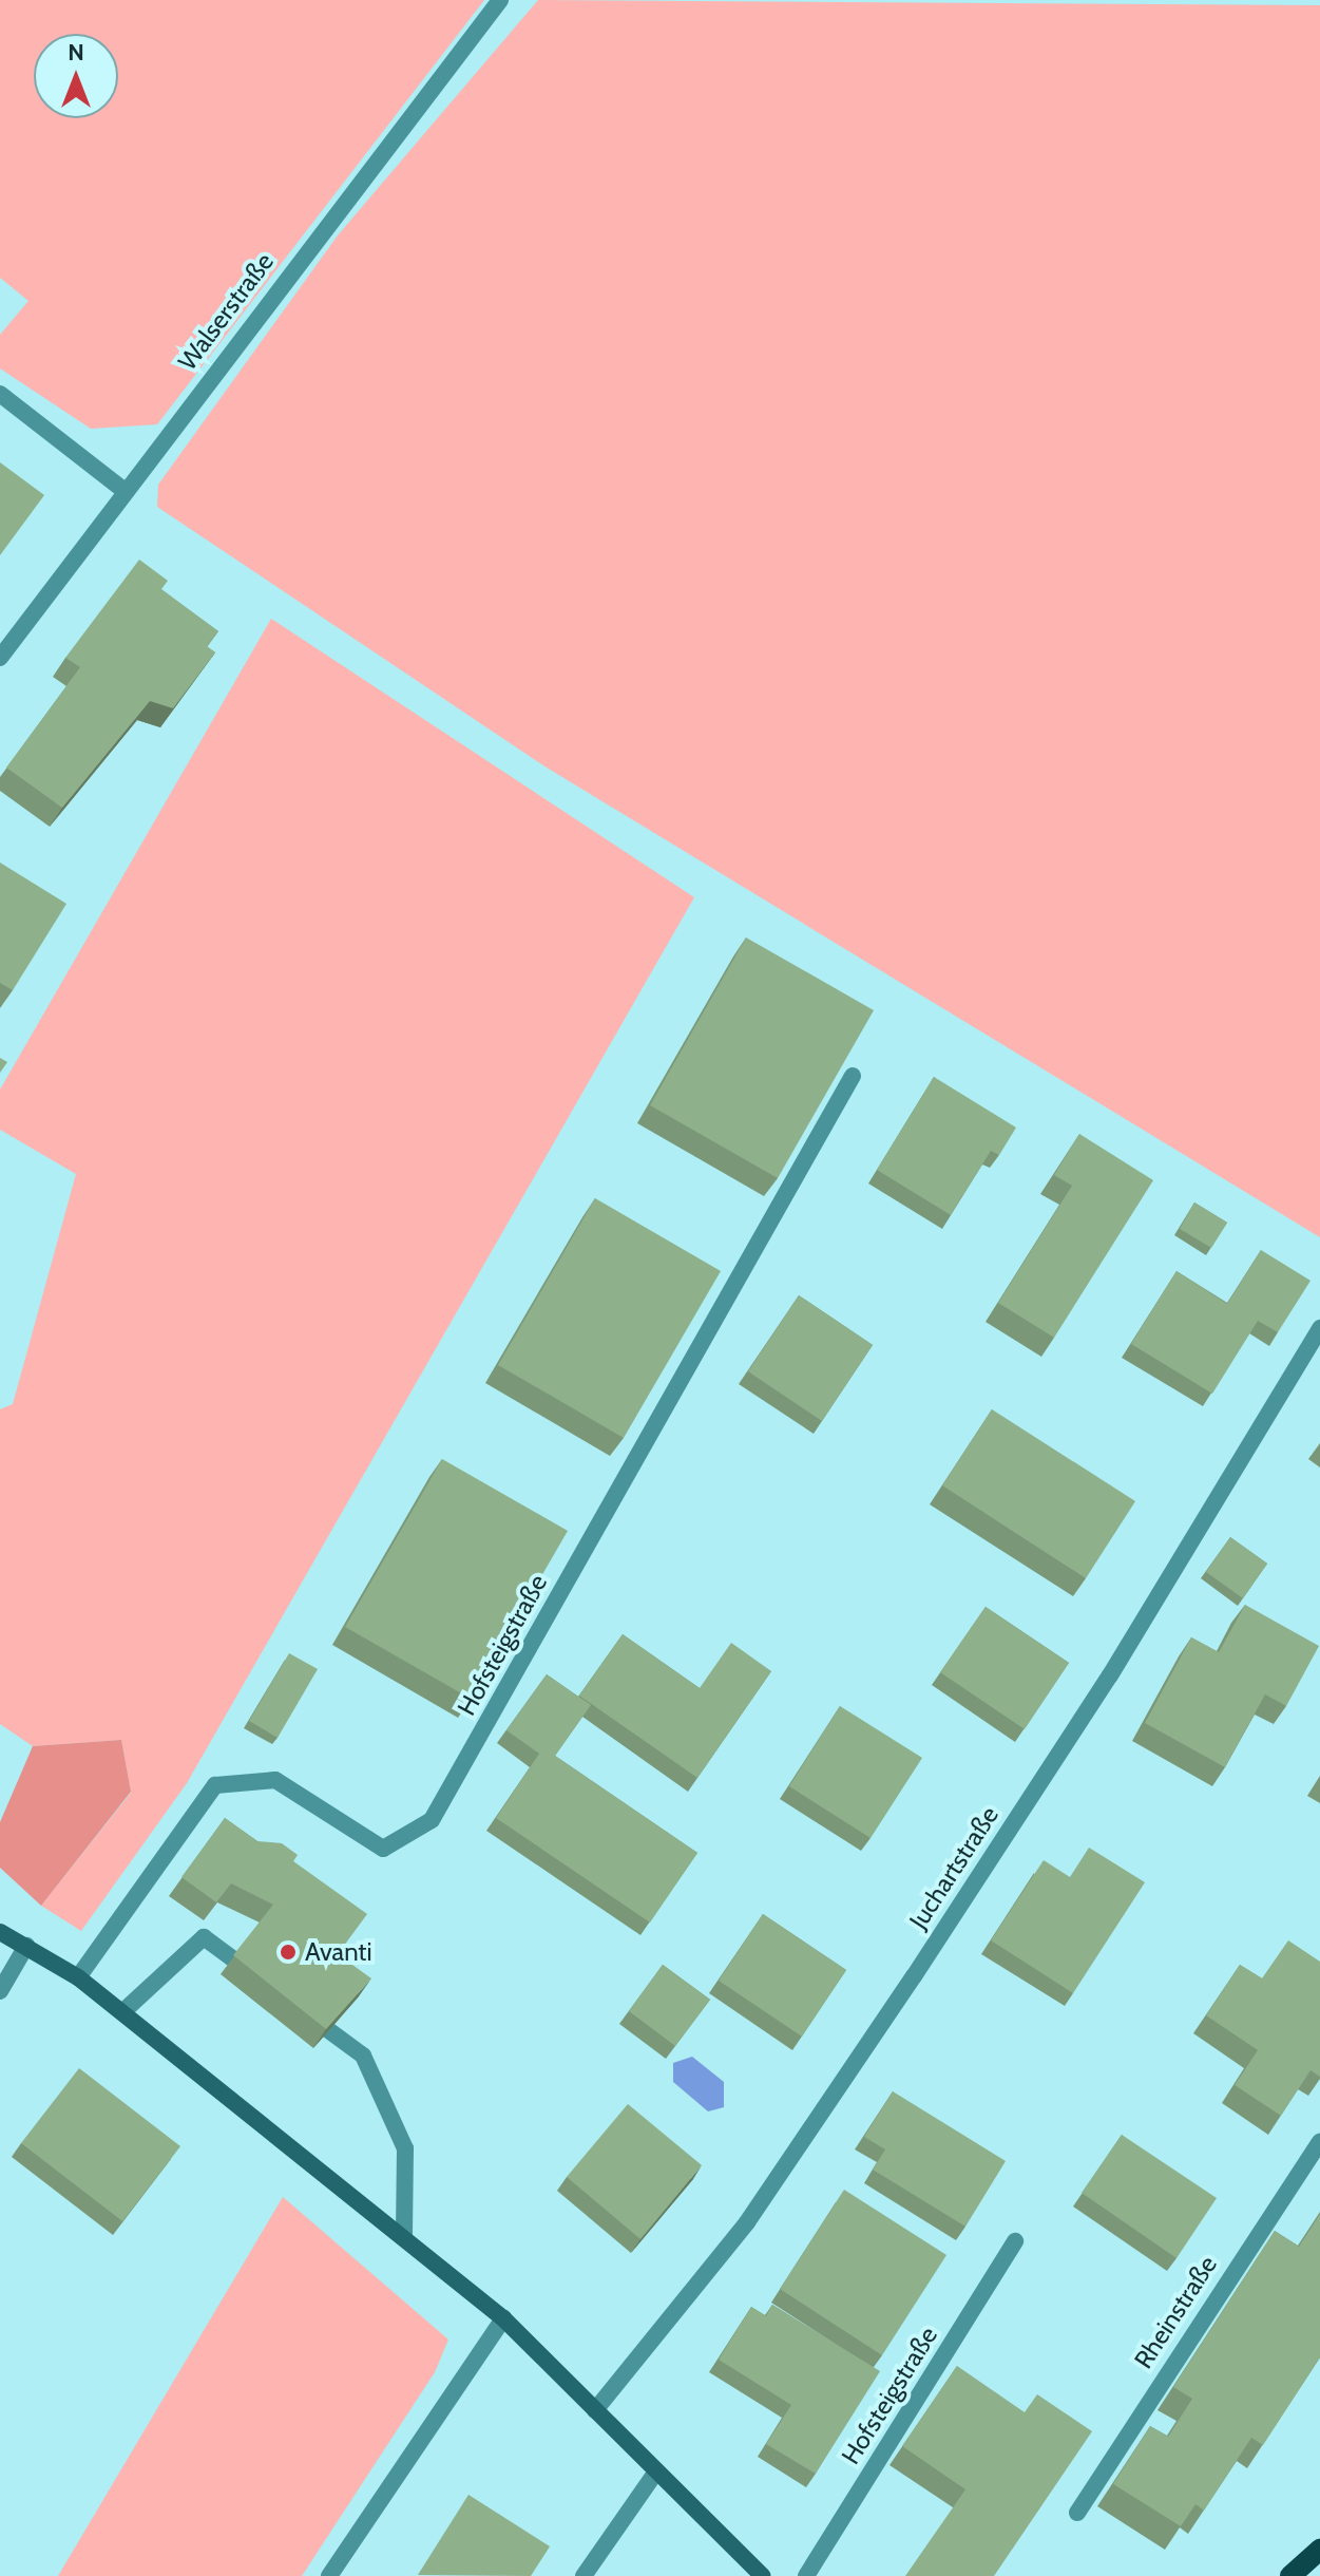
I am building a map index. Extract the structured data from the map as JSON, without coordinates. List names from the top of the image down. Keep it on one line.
{"streets":{"street":["Walserstraße","Hofsteigstraße","Juchartstraße","Rheinstraße"]},"places":["Avanti"],"north":"top"}
